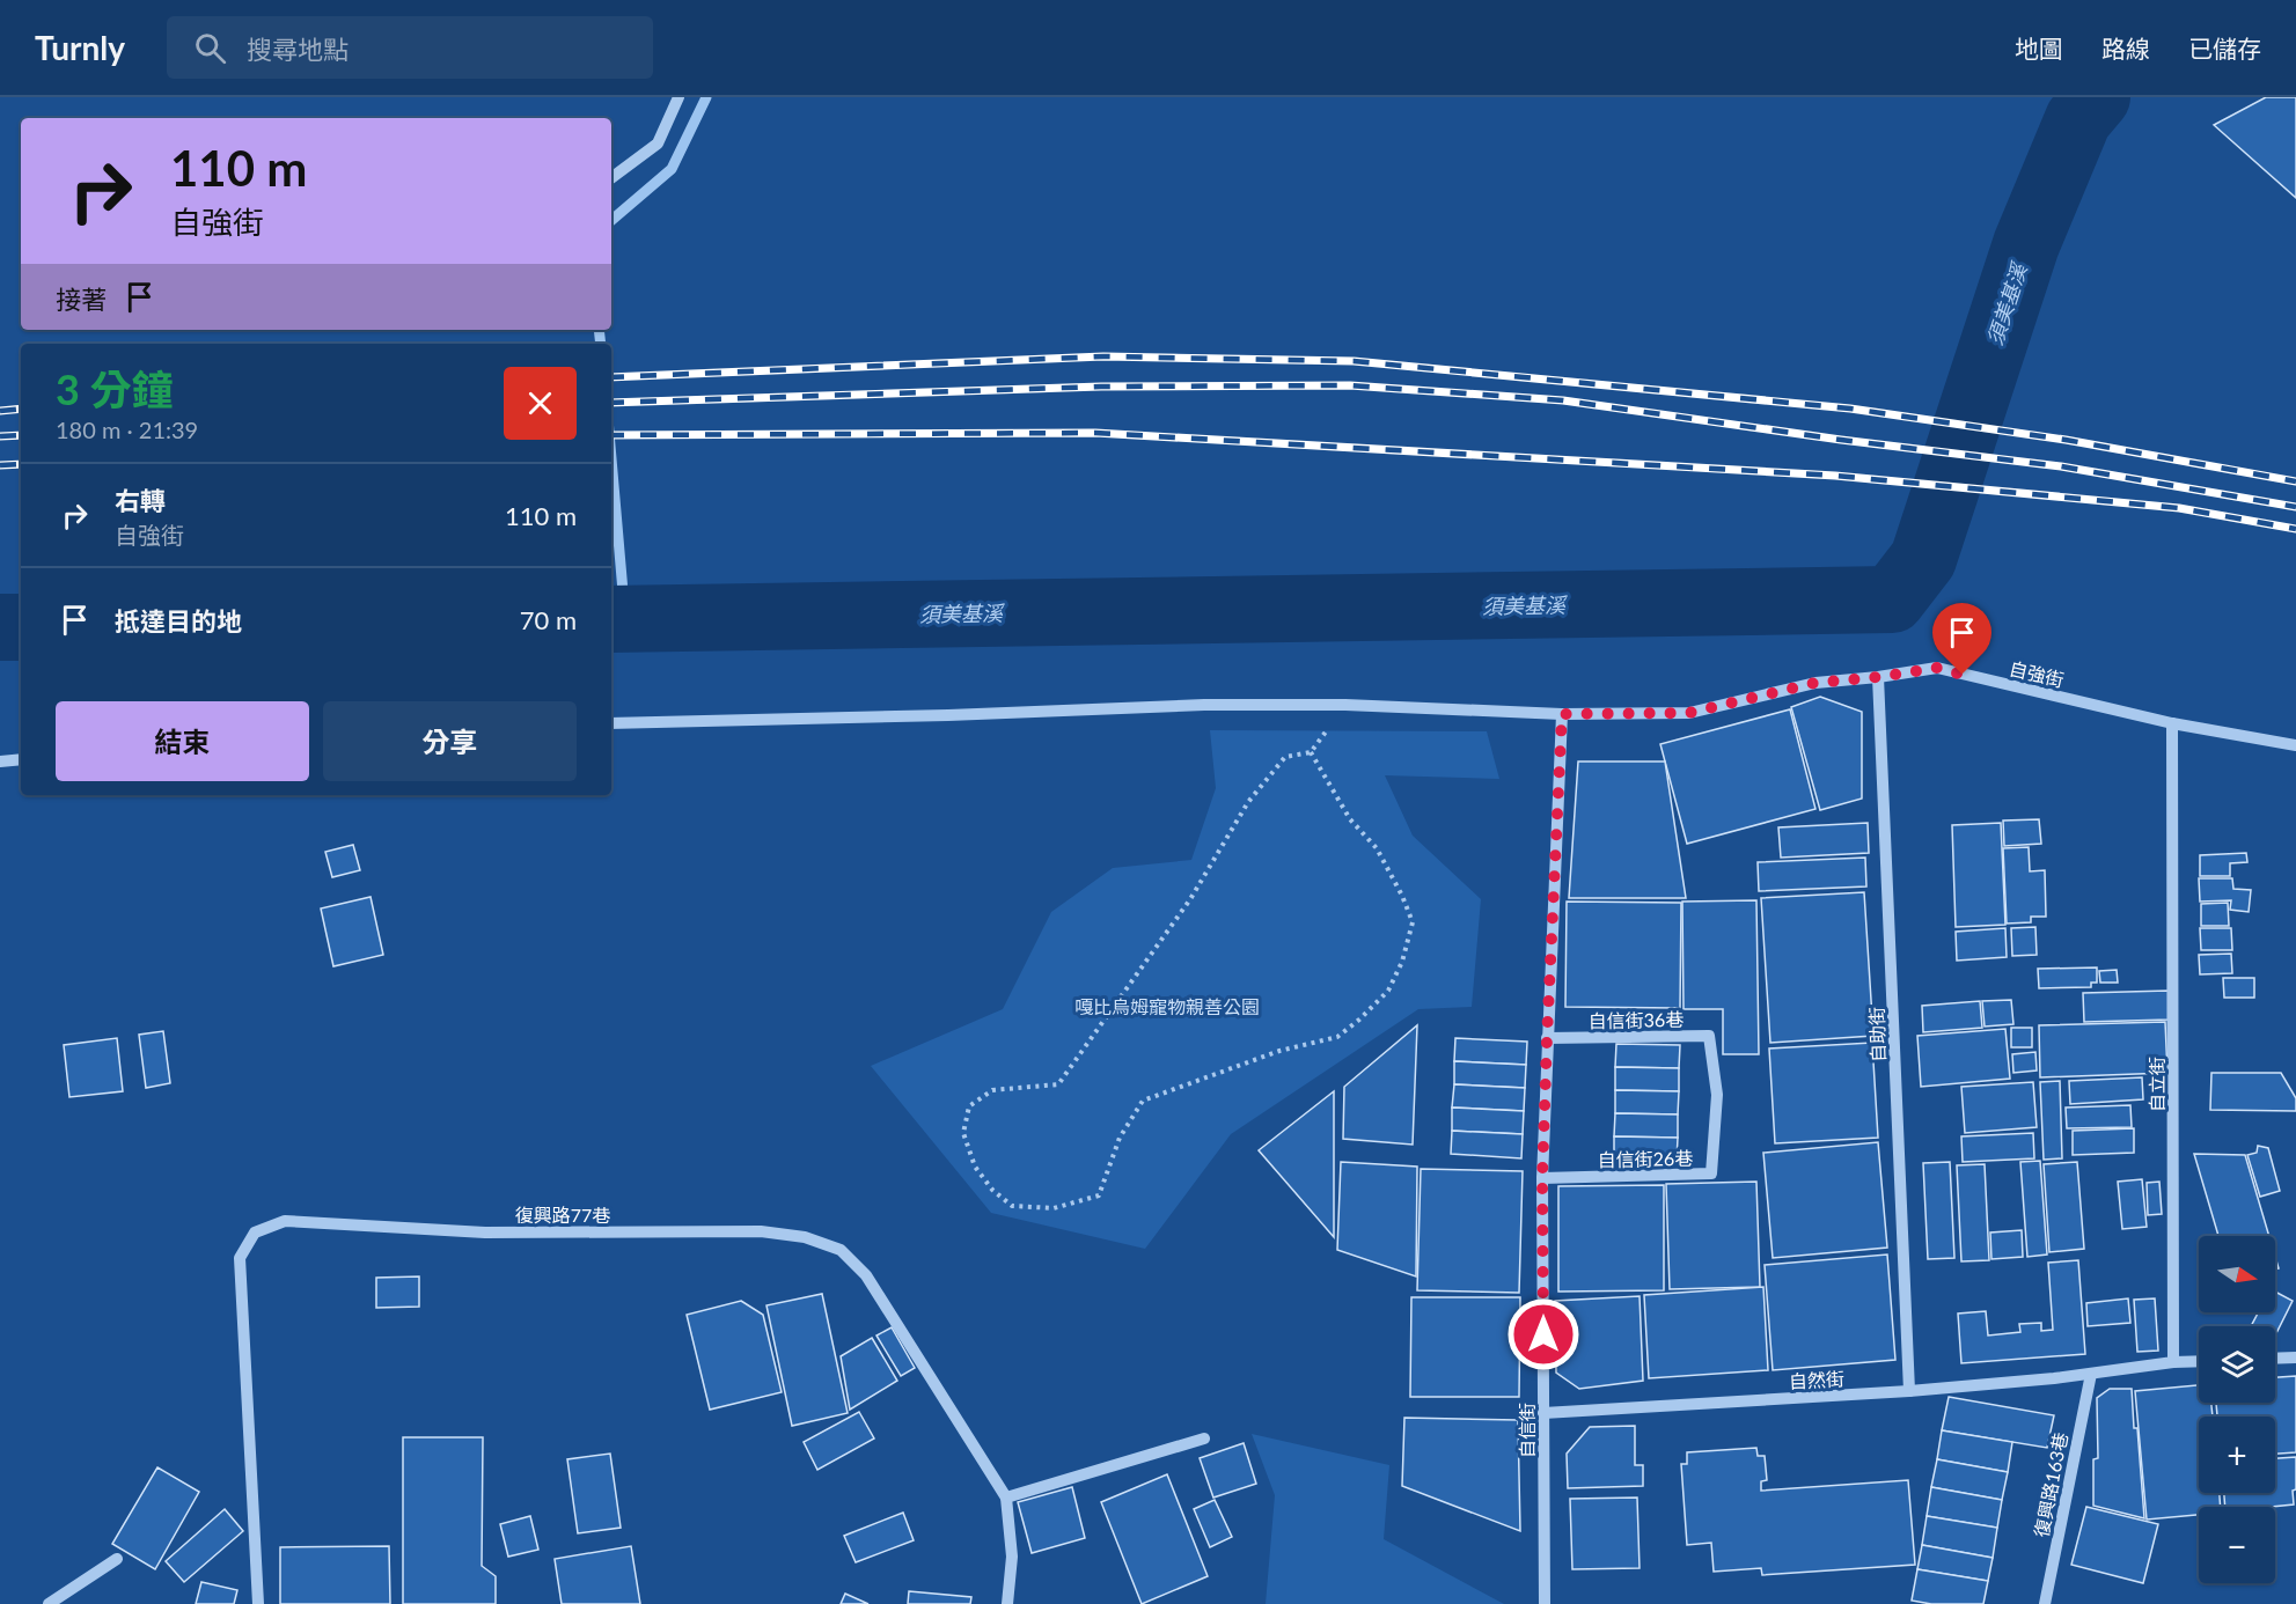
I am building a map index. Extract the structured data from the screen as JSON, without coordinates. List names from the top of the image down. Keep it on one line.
{"streets":{"street":["自強街","自信街36巷","自助街","自立街","自信街26巷","復興路77巷","自然街","自信街","復興路163巷"]},"crossings":[["自強街","自助街"],["自強街","自立街"],["自強街","自信街"],["自信街36巷","自信街26巷"],["自信街36巷","自信街"],["自助街","自然街"],["自信街26巷","自信街"],["自然街","自信街"],["自然街","復興路163巷"]],"water":["須美基溪"],"parks":["嘎比烏姆寵物親善公園"],"north":"right","page":{"header":"Turnly","search":"搜尋地點","nav":["地圖","路線","已儲存"],"turn":["110 m","自強街"],"then":"接著","heading":["3 分鐘","180 m · 21:39"],"list":[{"name":"右轉","note":"自強街","value":"110 m"},{"name":"抵達目的地","value":"70 m"}],"buttons":["結束","分享"],"map_buttons":["+","−"]}}
